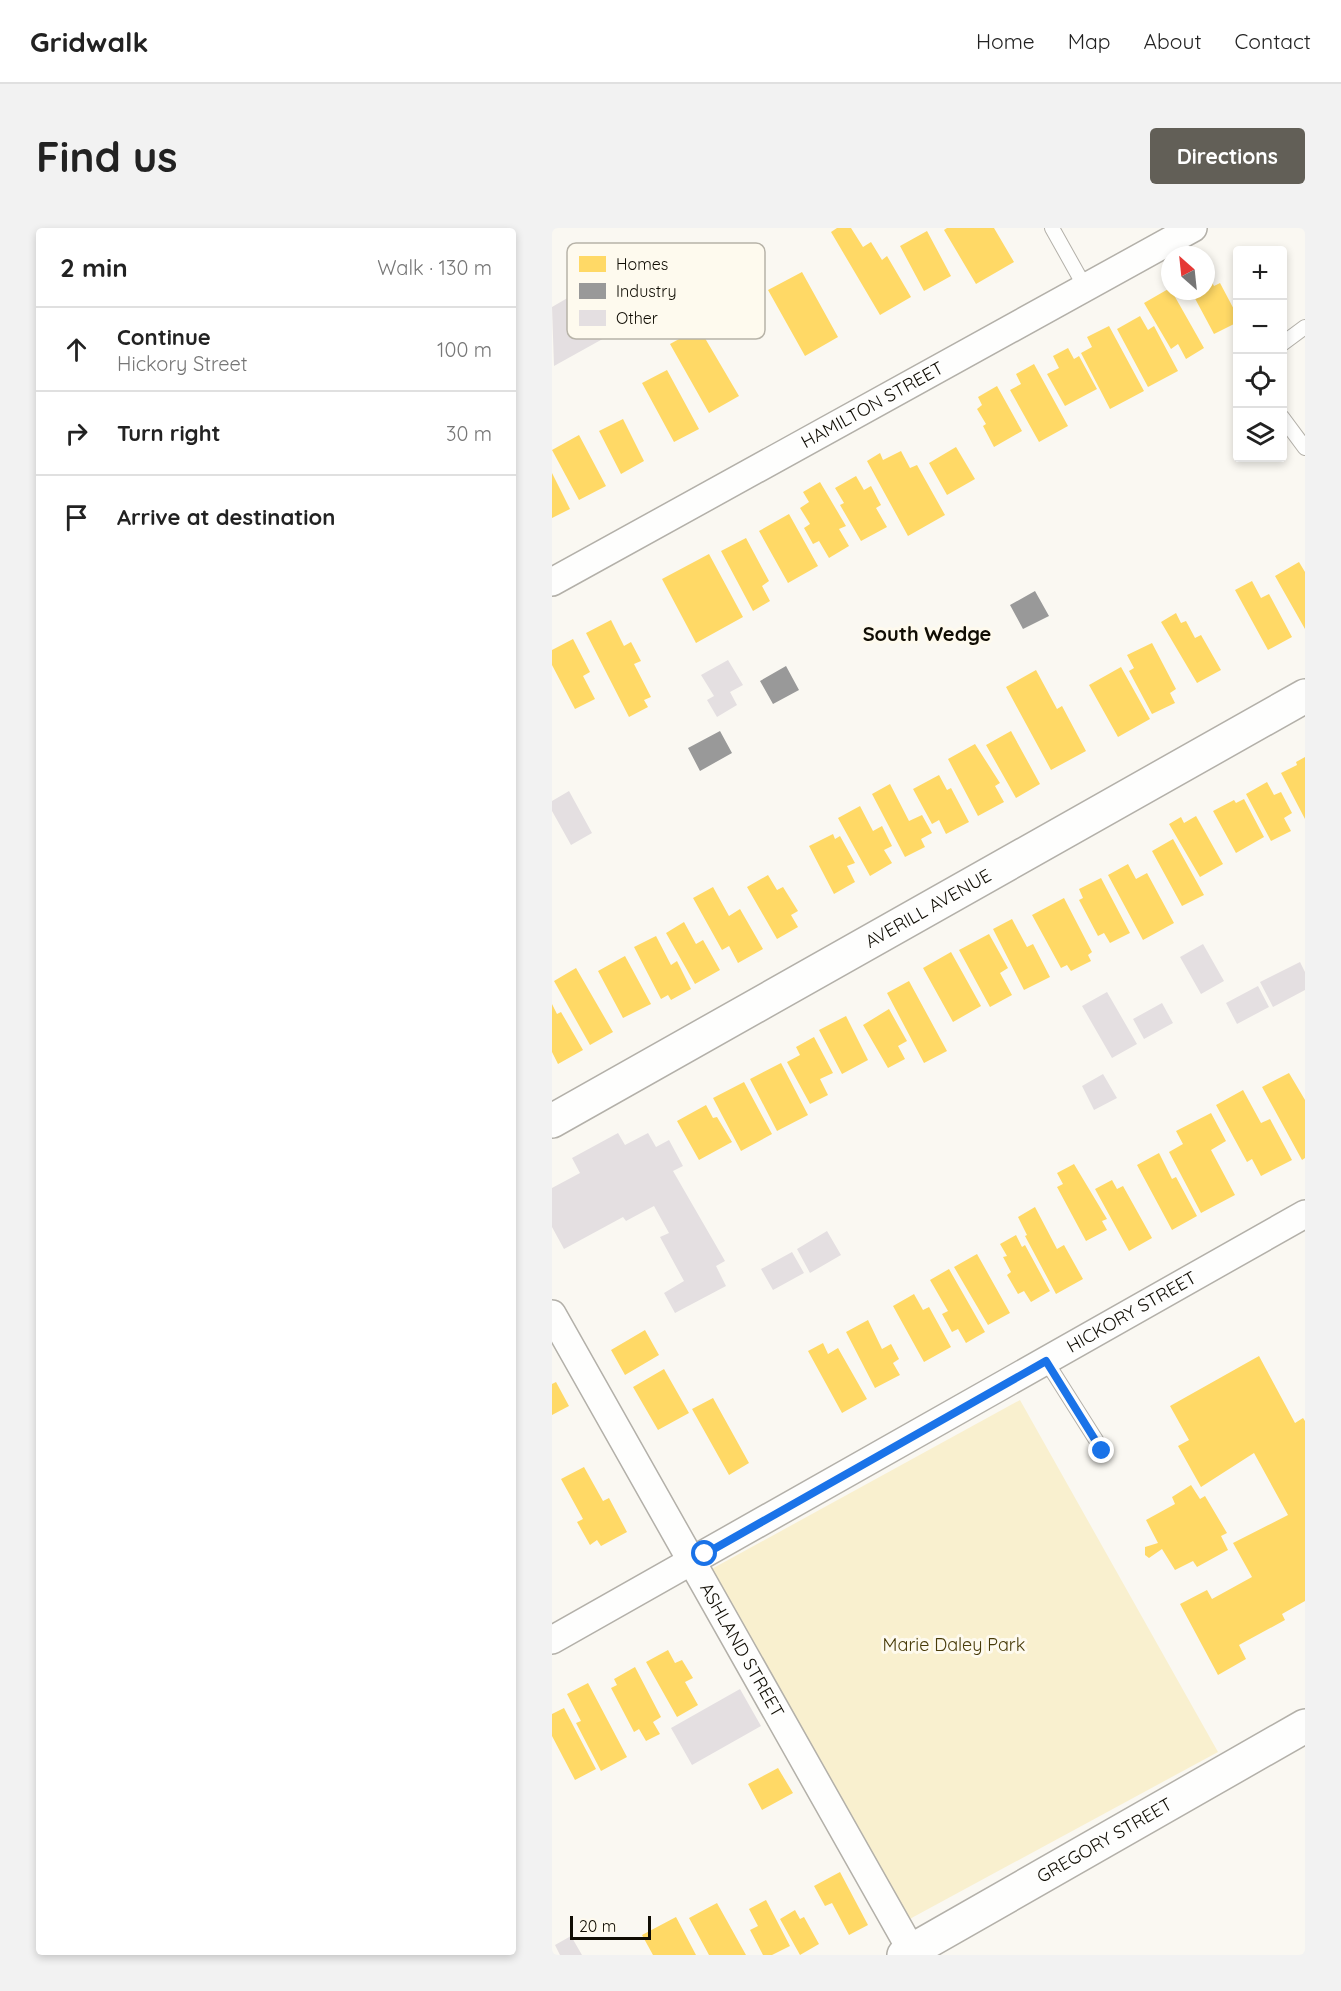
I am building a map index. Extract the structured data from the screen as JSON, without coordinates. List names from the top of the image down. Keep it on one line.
{"streets":{"street":["HAMILTON STREET","AVERILL AVENUE","HICKORY STREET","ASHLAND STREET","GREGORY STREET"]},"crossings":[["HICKORY STREET","ASHLAND STREET"],["ASHLAND STREET","GREGORY STREET"]],"districts":["South Wedge"],"parks":["Marie Daley Park"],"legend":["Homes","Industry","Other"],"scale_bar":"20 m","north":"top left","page":{"header":"Gridwalk","nav":["Home","Map","About","Contact"],"buttons":"Directions","title":"Find us","heading":["2 min","Walk · 130 m"],"map_buttons":["+","−"],"list":[["Continue","Hickory Street","100 m"],["Turn right","30 m"],"Arrive at destination"],"scale":"20 m"}}
